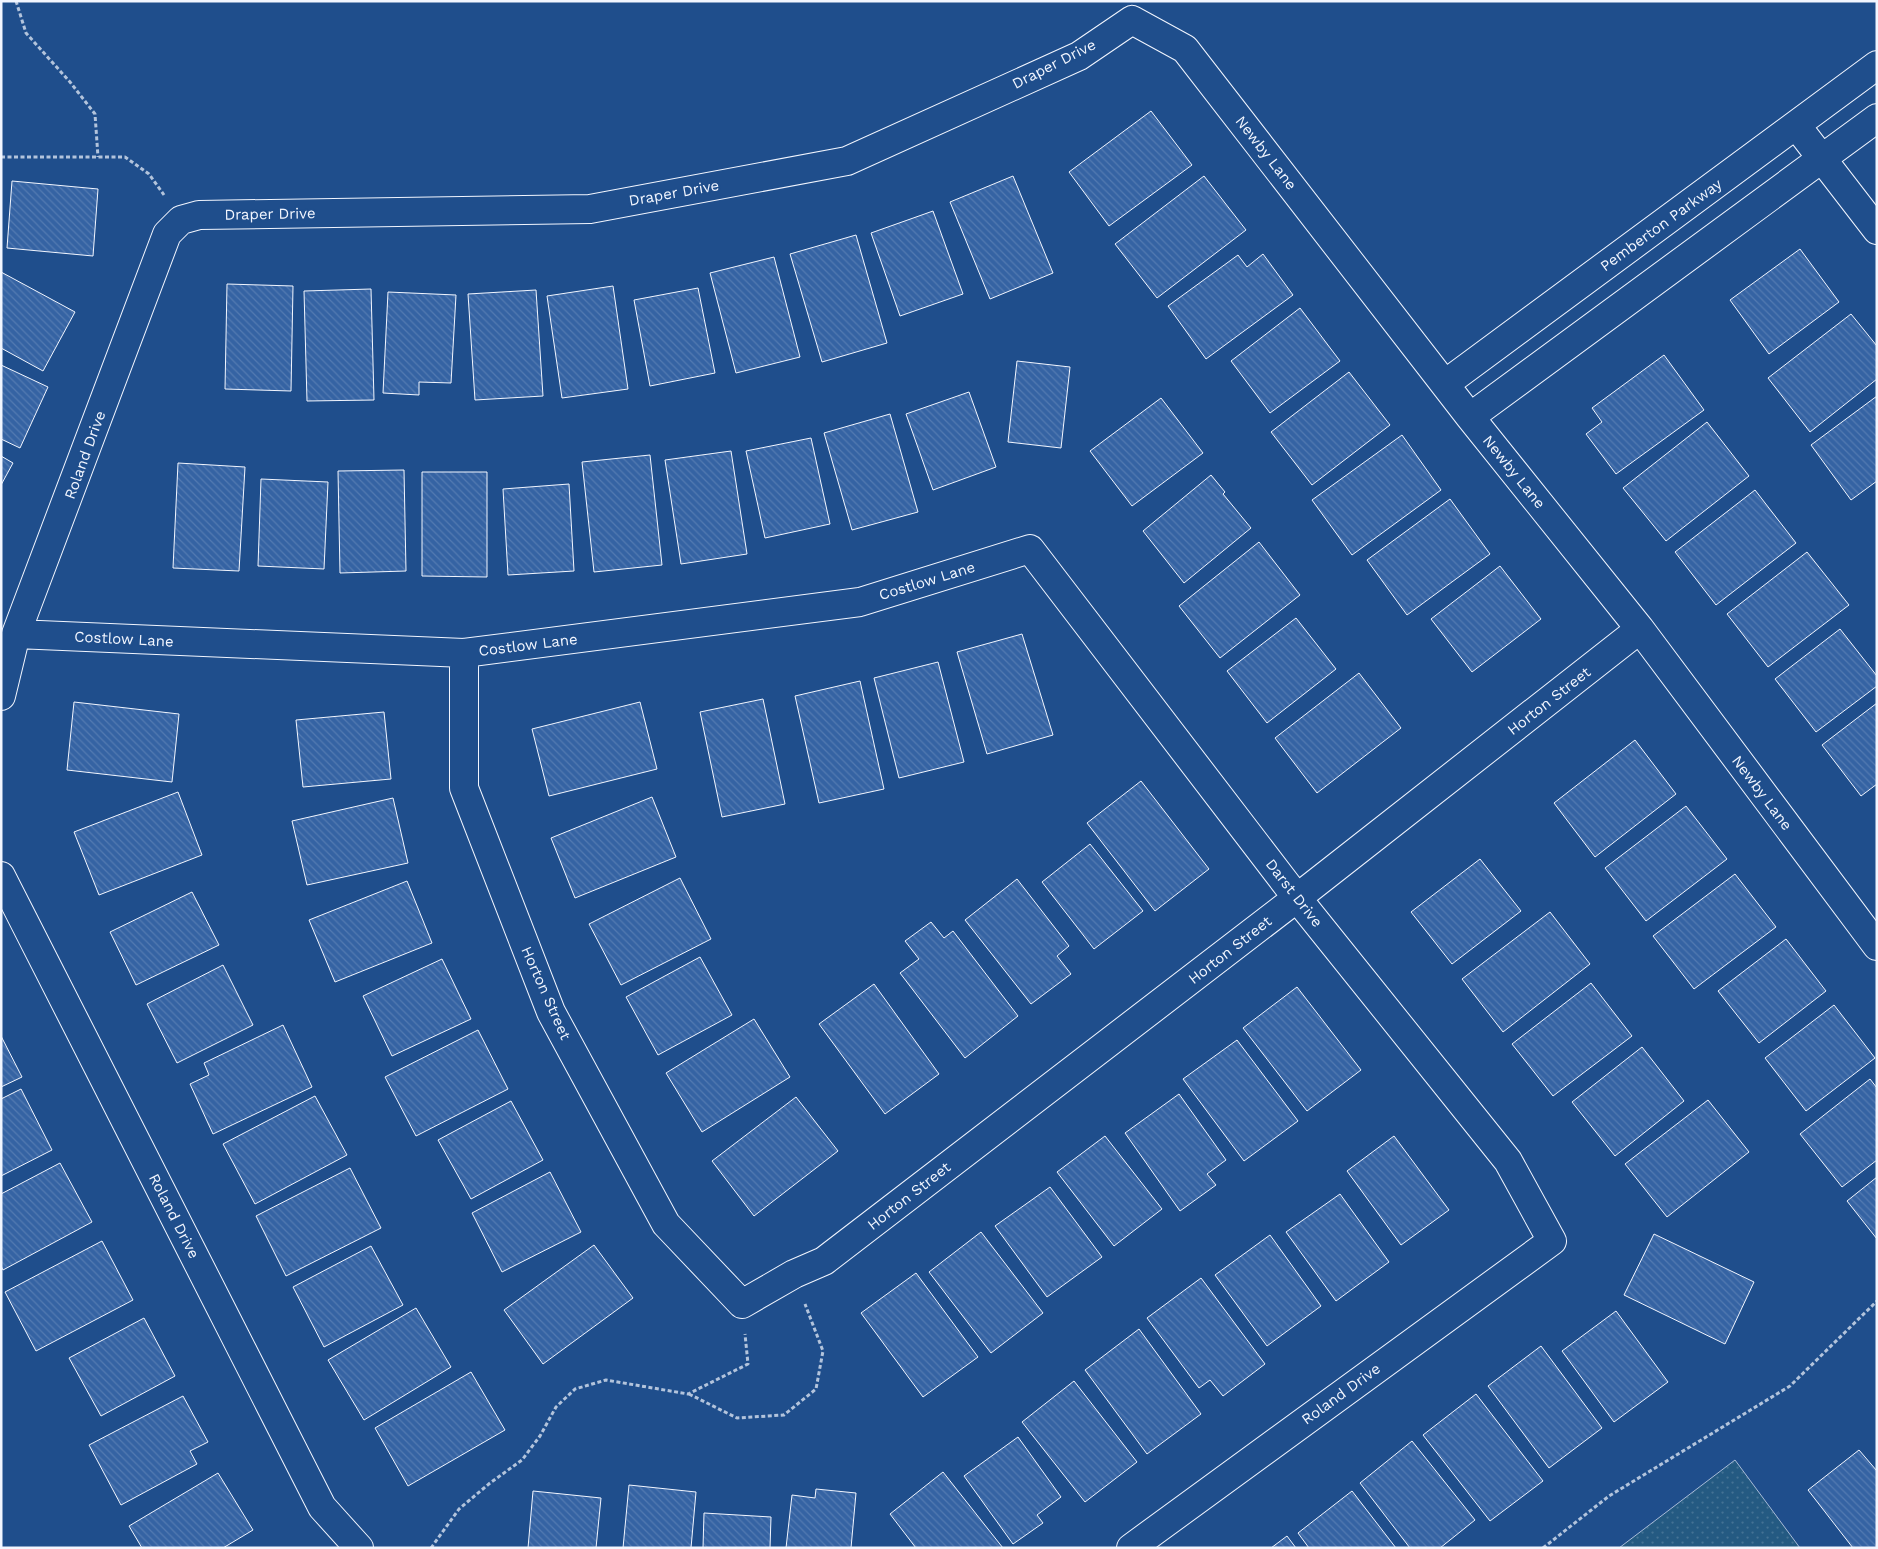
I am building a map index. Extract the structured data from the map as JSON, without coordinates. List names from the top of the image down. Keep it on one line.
{"streets":{"street":["Draper Drive","Newby Lane","Pemberton Parkway","Roland Drive","Costlow Lane","Horton Street","Darst Drive"]},"crossings":[["Draper Drive","Newby Lane"],["Draper Drive","Roland Drive"],["Newby Lane","Pemberton Parkway"],["Newby Lane","Horton Street"],["Roland Drive","Costlow Lane"],["Roland Drive","Darst Drive"],["Costlow Lane","Horton Street"],["Costlow Lane","Darst Drive"],["Horton Street","Darst Drive"]]}
